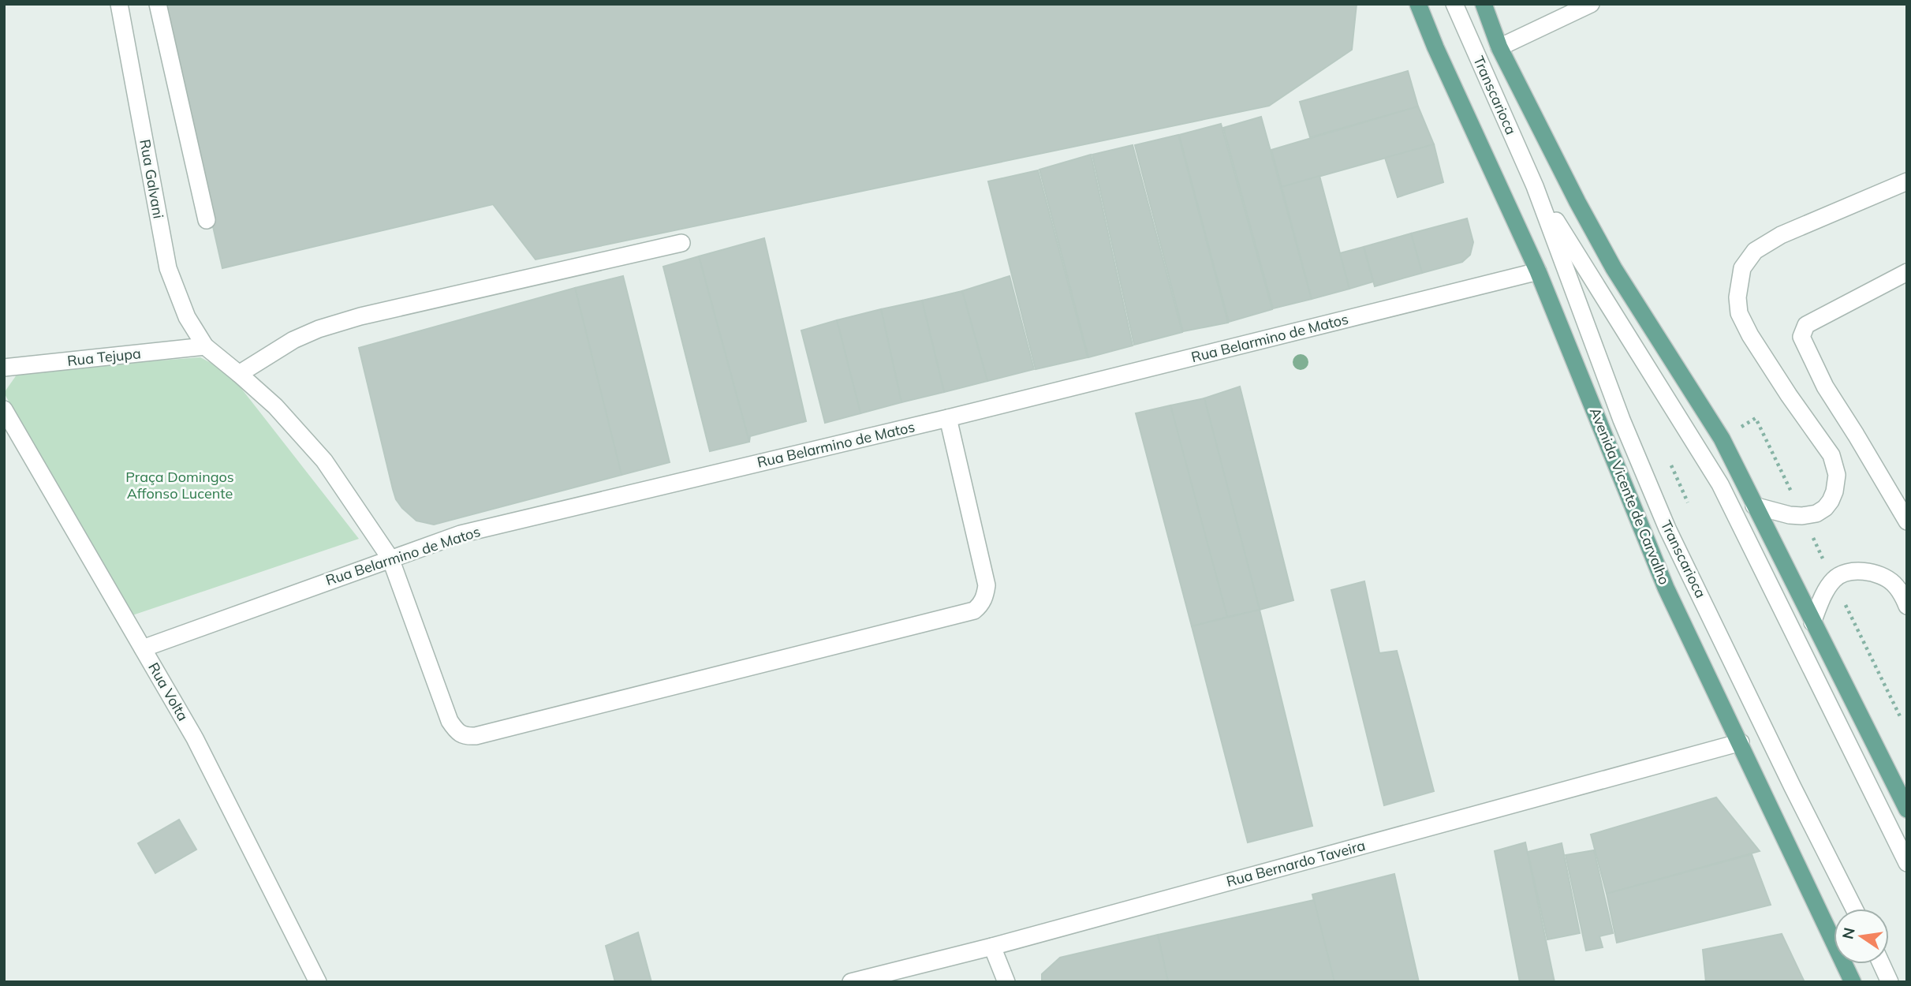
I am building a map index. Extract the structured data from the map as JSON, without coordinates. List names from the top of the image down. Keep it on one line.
{"streets":{"main road":["Avenida Vicente de Carvalho"],"street":["Transcarioca","Rua Galvani","Rua Belarmino de Matos","Rua Tejupa","Rua Volta","Rua Bernardo Taveira"]},"crossings":[["Rua Galvani","Rua Tejupa"],["Rua Belarmino de Matos","Avenida Vicente de Carvalho"],["Rua Belarmino de Matos","Rua Volta"],["Avenida Vicente de Carvalho","Rua Bernardo Taveira"]],"parks":["Praça Domingos Affonso Lucente"],"north":"left"}
